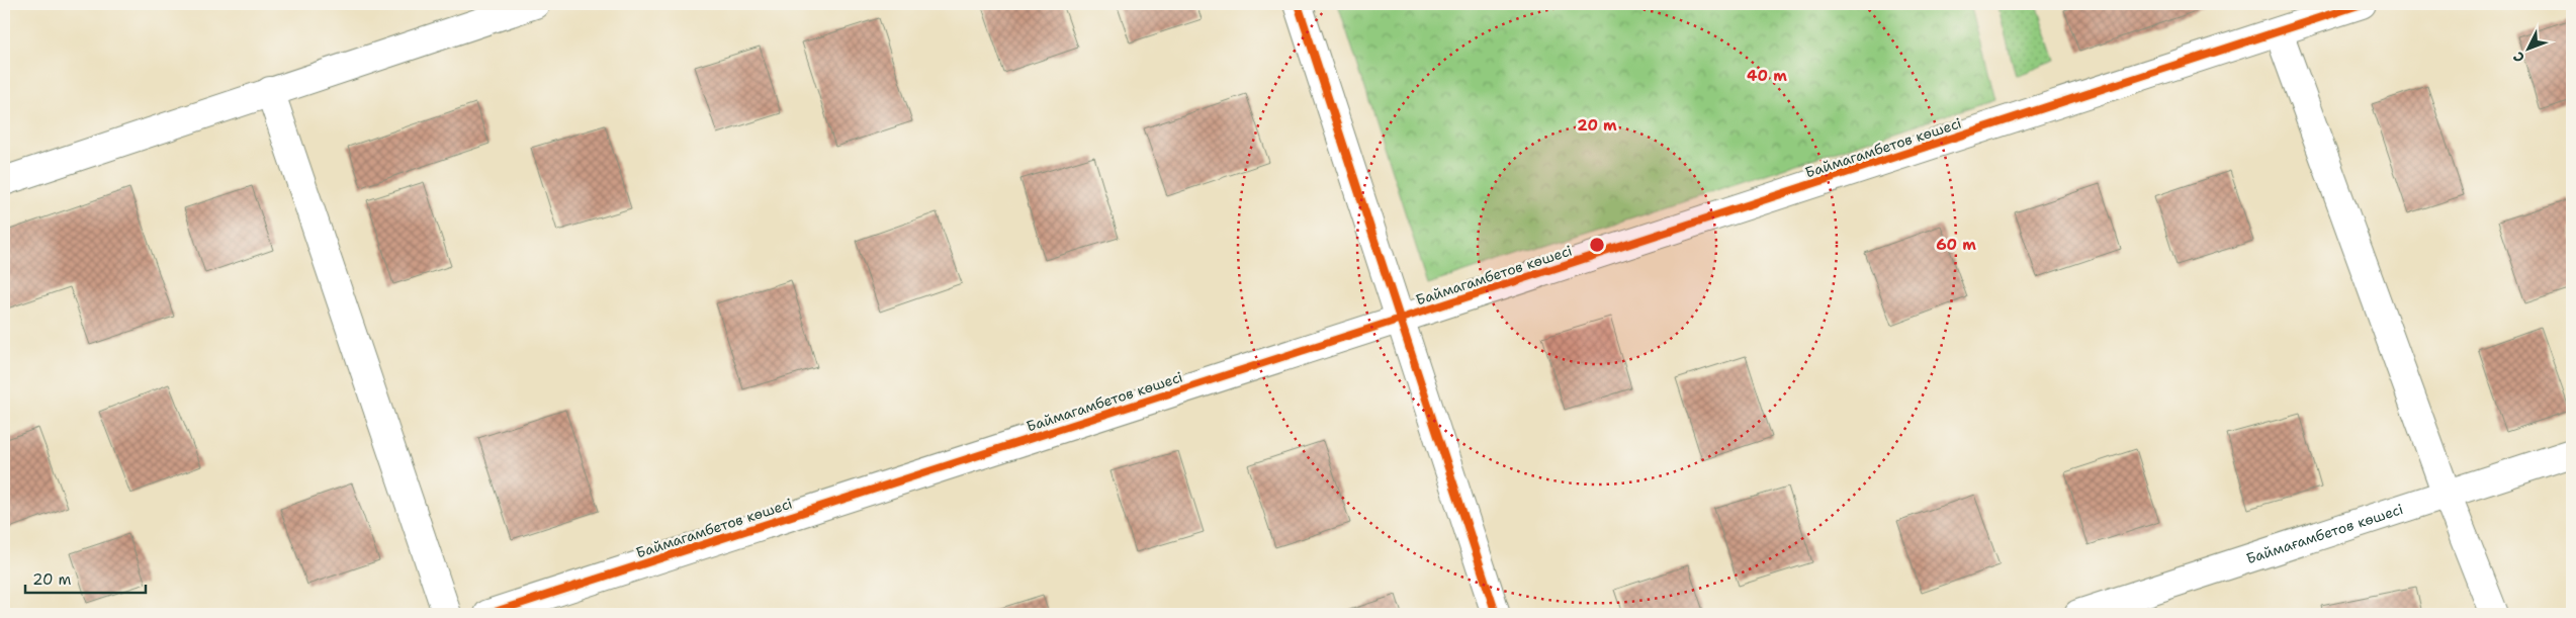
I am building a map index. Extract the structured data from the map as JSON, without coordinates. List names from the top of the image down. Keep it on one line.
{"streets":{"street":["Баймагамбетов көшесі","Баймағамбетов көшесі"]},"scale_bar":"20 m","north":"bottom left","rings":["40 m","20 m","60 m"]}
